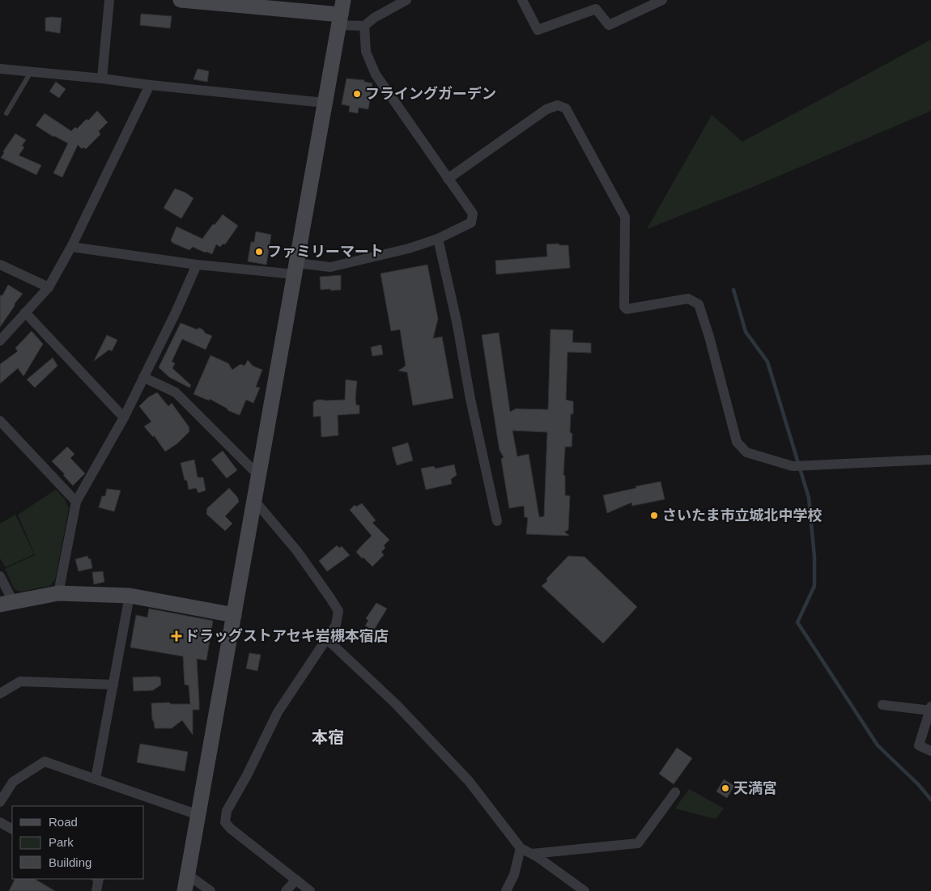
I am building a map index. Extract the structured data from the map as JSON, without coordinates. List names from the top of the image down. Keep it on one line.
{"districts":["本宿"],"places":{"other":["フライングガーデン","ファミリーマート","さいたま市立城北中学校","天満宮"],"health":["ドラッグストアセキ岩槻本宿店"]},"legend":["Road","Park","Building"]}
